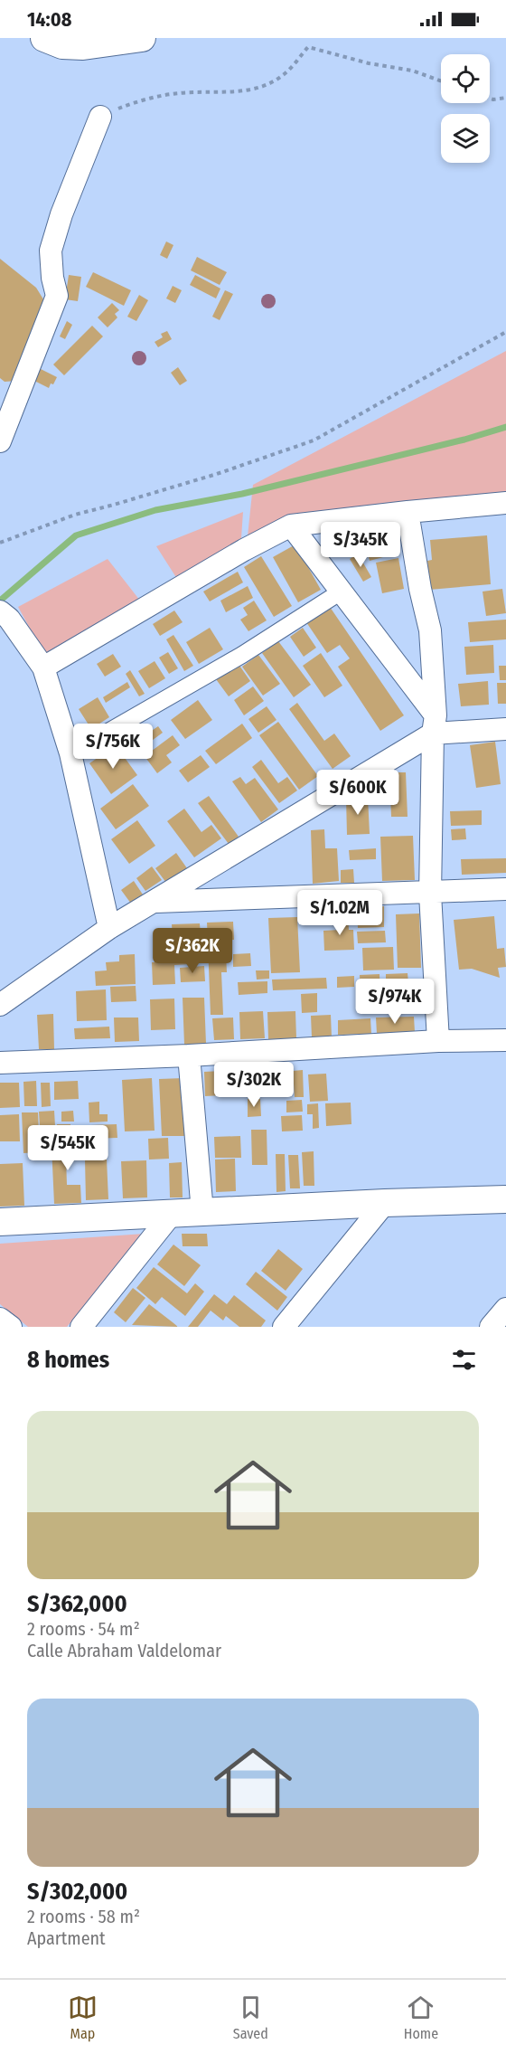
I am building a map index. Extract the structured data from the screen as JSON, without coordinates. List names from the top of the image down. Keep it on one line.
{"page":{"status":"14:08","price":["S/345K","S/756K","S/600K","S/1.02M","S/362K","S/974K","S/302K","S/545K"],"heading":"8 homes","list":[{"name":"S/362,000","note":"2 rooms · 54 m² · Calle Abraham Valdelomar"},{"name":"S/302,000","note":"2 rooms · 58 m² · Apartment"}],"tabs":["Map","Saved","Home"]}}
